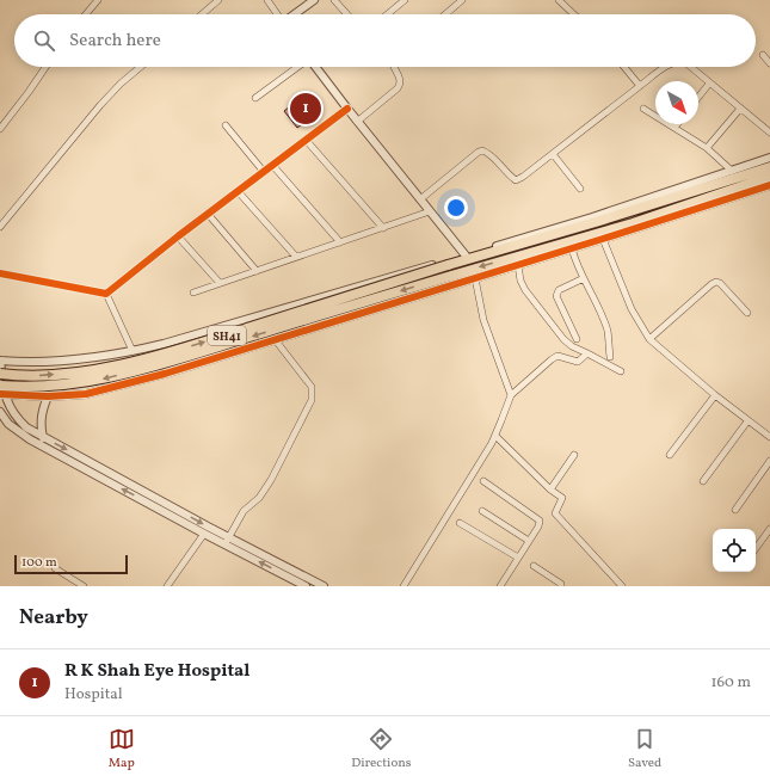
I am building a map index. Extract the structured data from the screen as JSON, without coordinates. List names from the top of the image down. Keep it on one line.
{"streets":{"main road":["SH41"]},"scale_bar":"100 m","north":"bottom right","page":{"search":"Search here","pins":"1","scale":"100 m","heading":"Nearby","list":[{"mark":"1","name":"R K Shah Eye Hospital","note":"Hospital","value":"160 m"}],"nav":["Map","Directions","Saved"]}}
